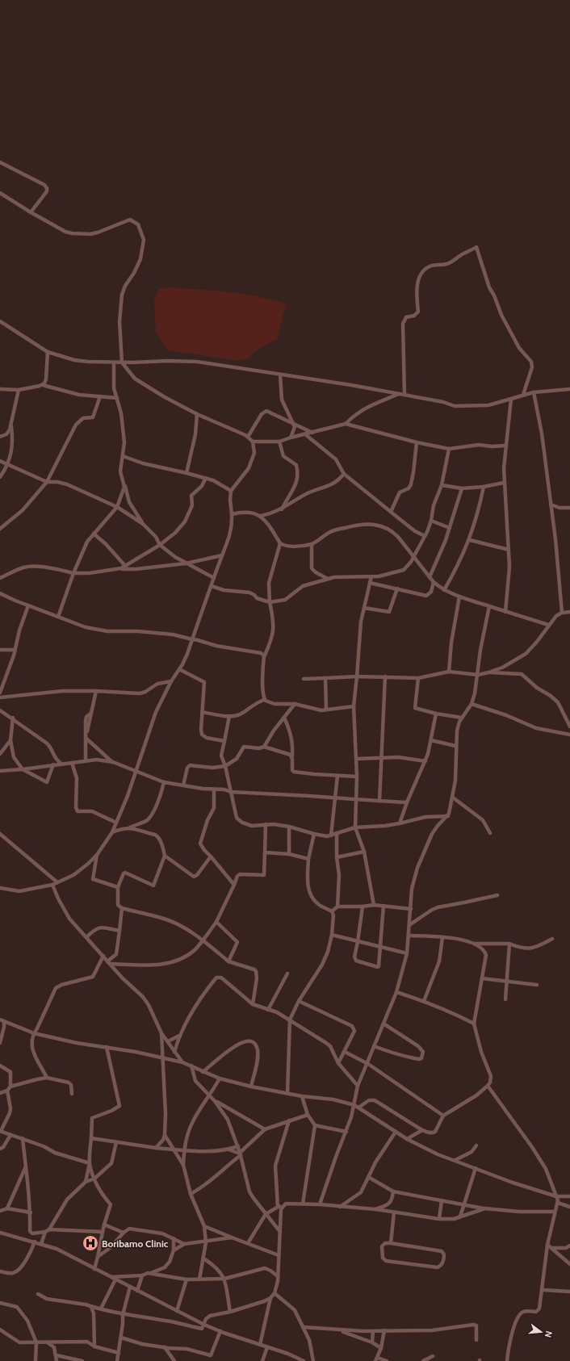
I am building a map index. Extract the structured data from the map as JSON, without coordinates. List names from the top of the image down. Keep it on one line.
{"places":{"hospital":["Boribamo Clinic"]},"north":"right"}
